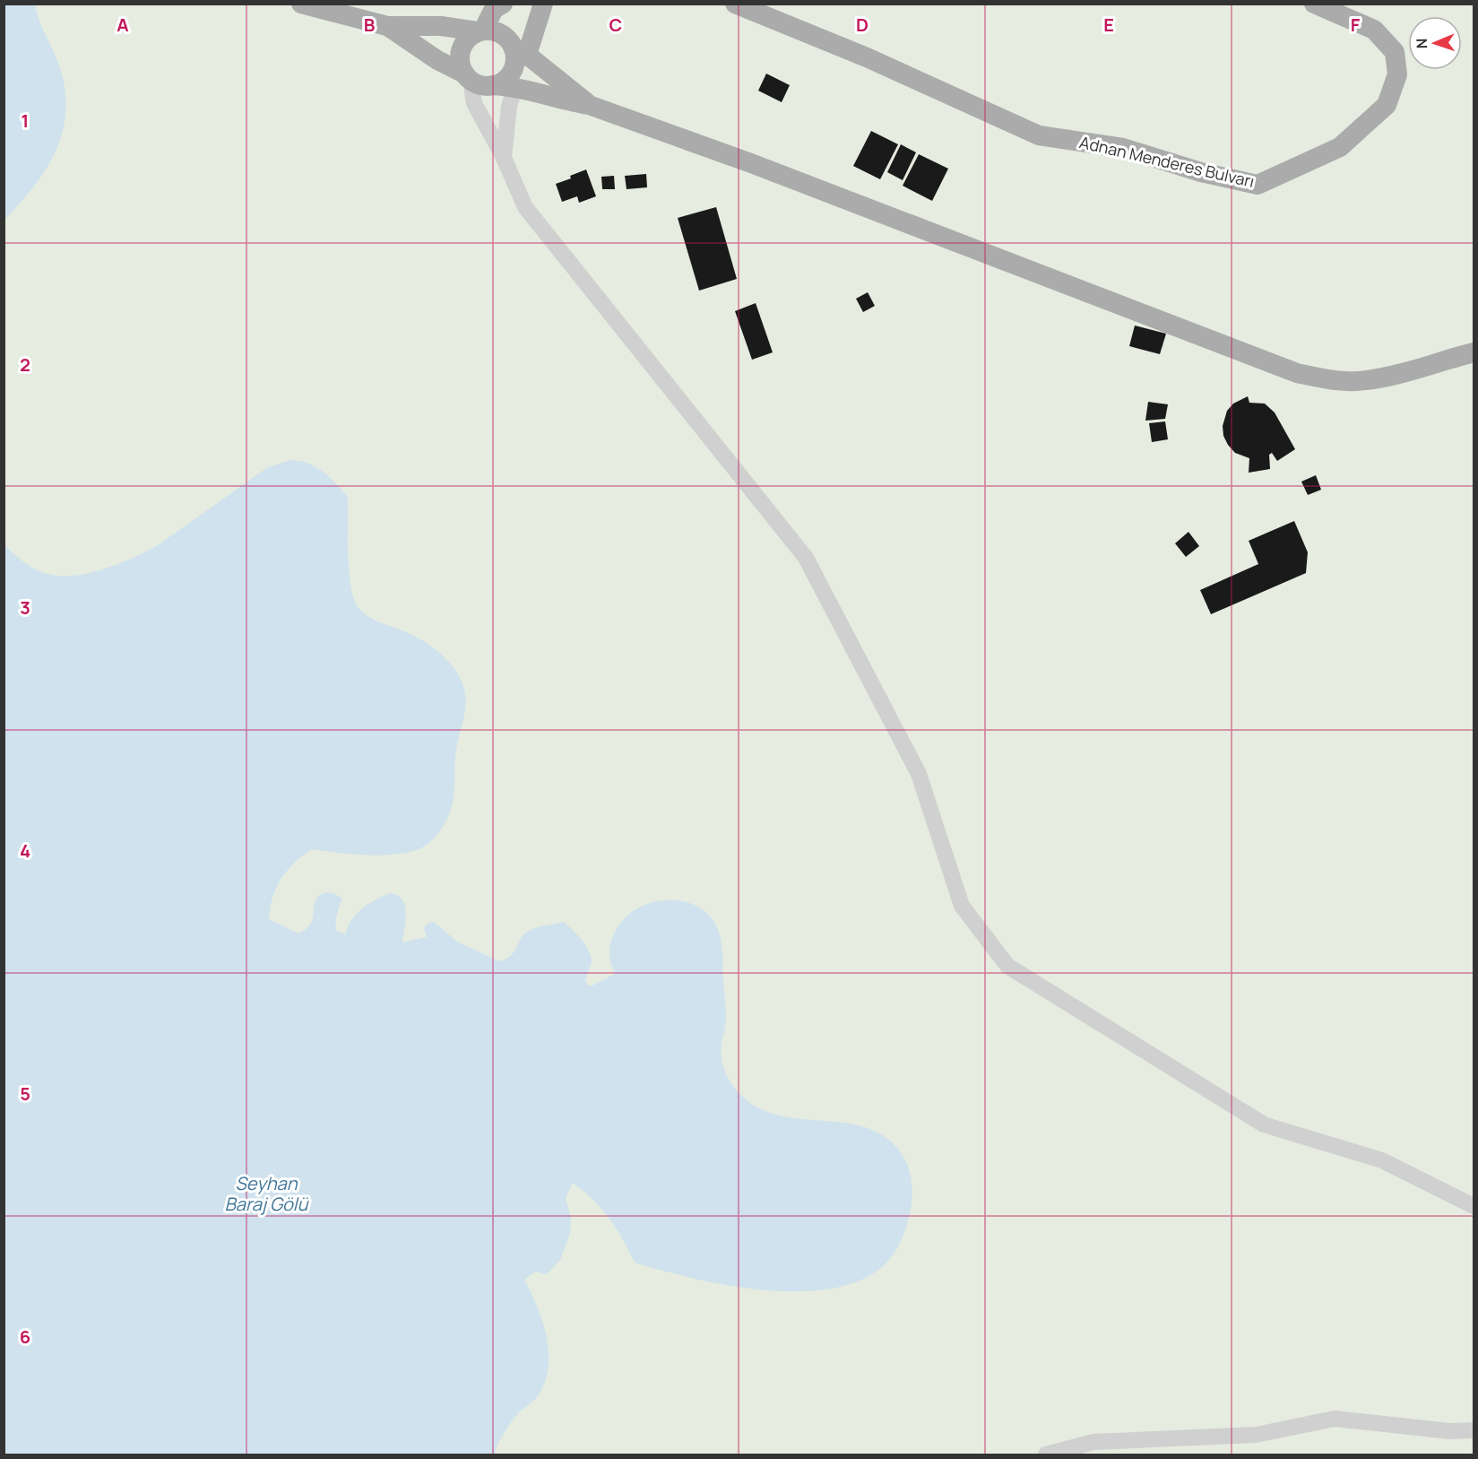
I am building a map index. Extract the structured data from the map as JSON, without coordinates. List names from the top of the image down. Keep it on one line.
{"streets":{"main road":["Adnan Menderes Bulvarı"]},"water":["Seyhan Baraj Gölü"],"north":"left","grid":{"columns":["A","B","C","D","E","F"],"rows":["1","2","3","4","5","6"]}}
